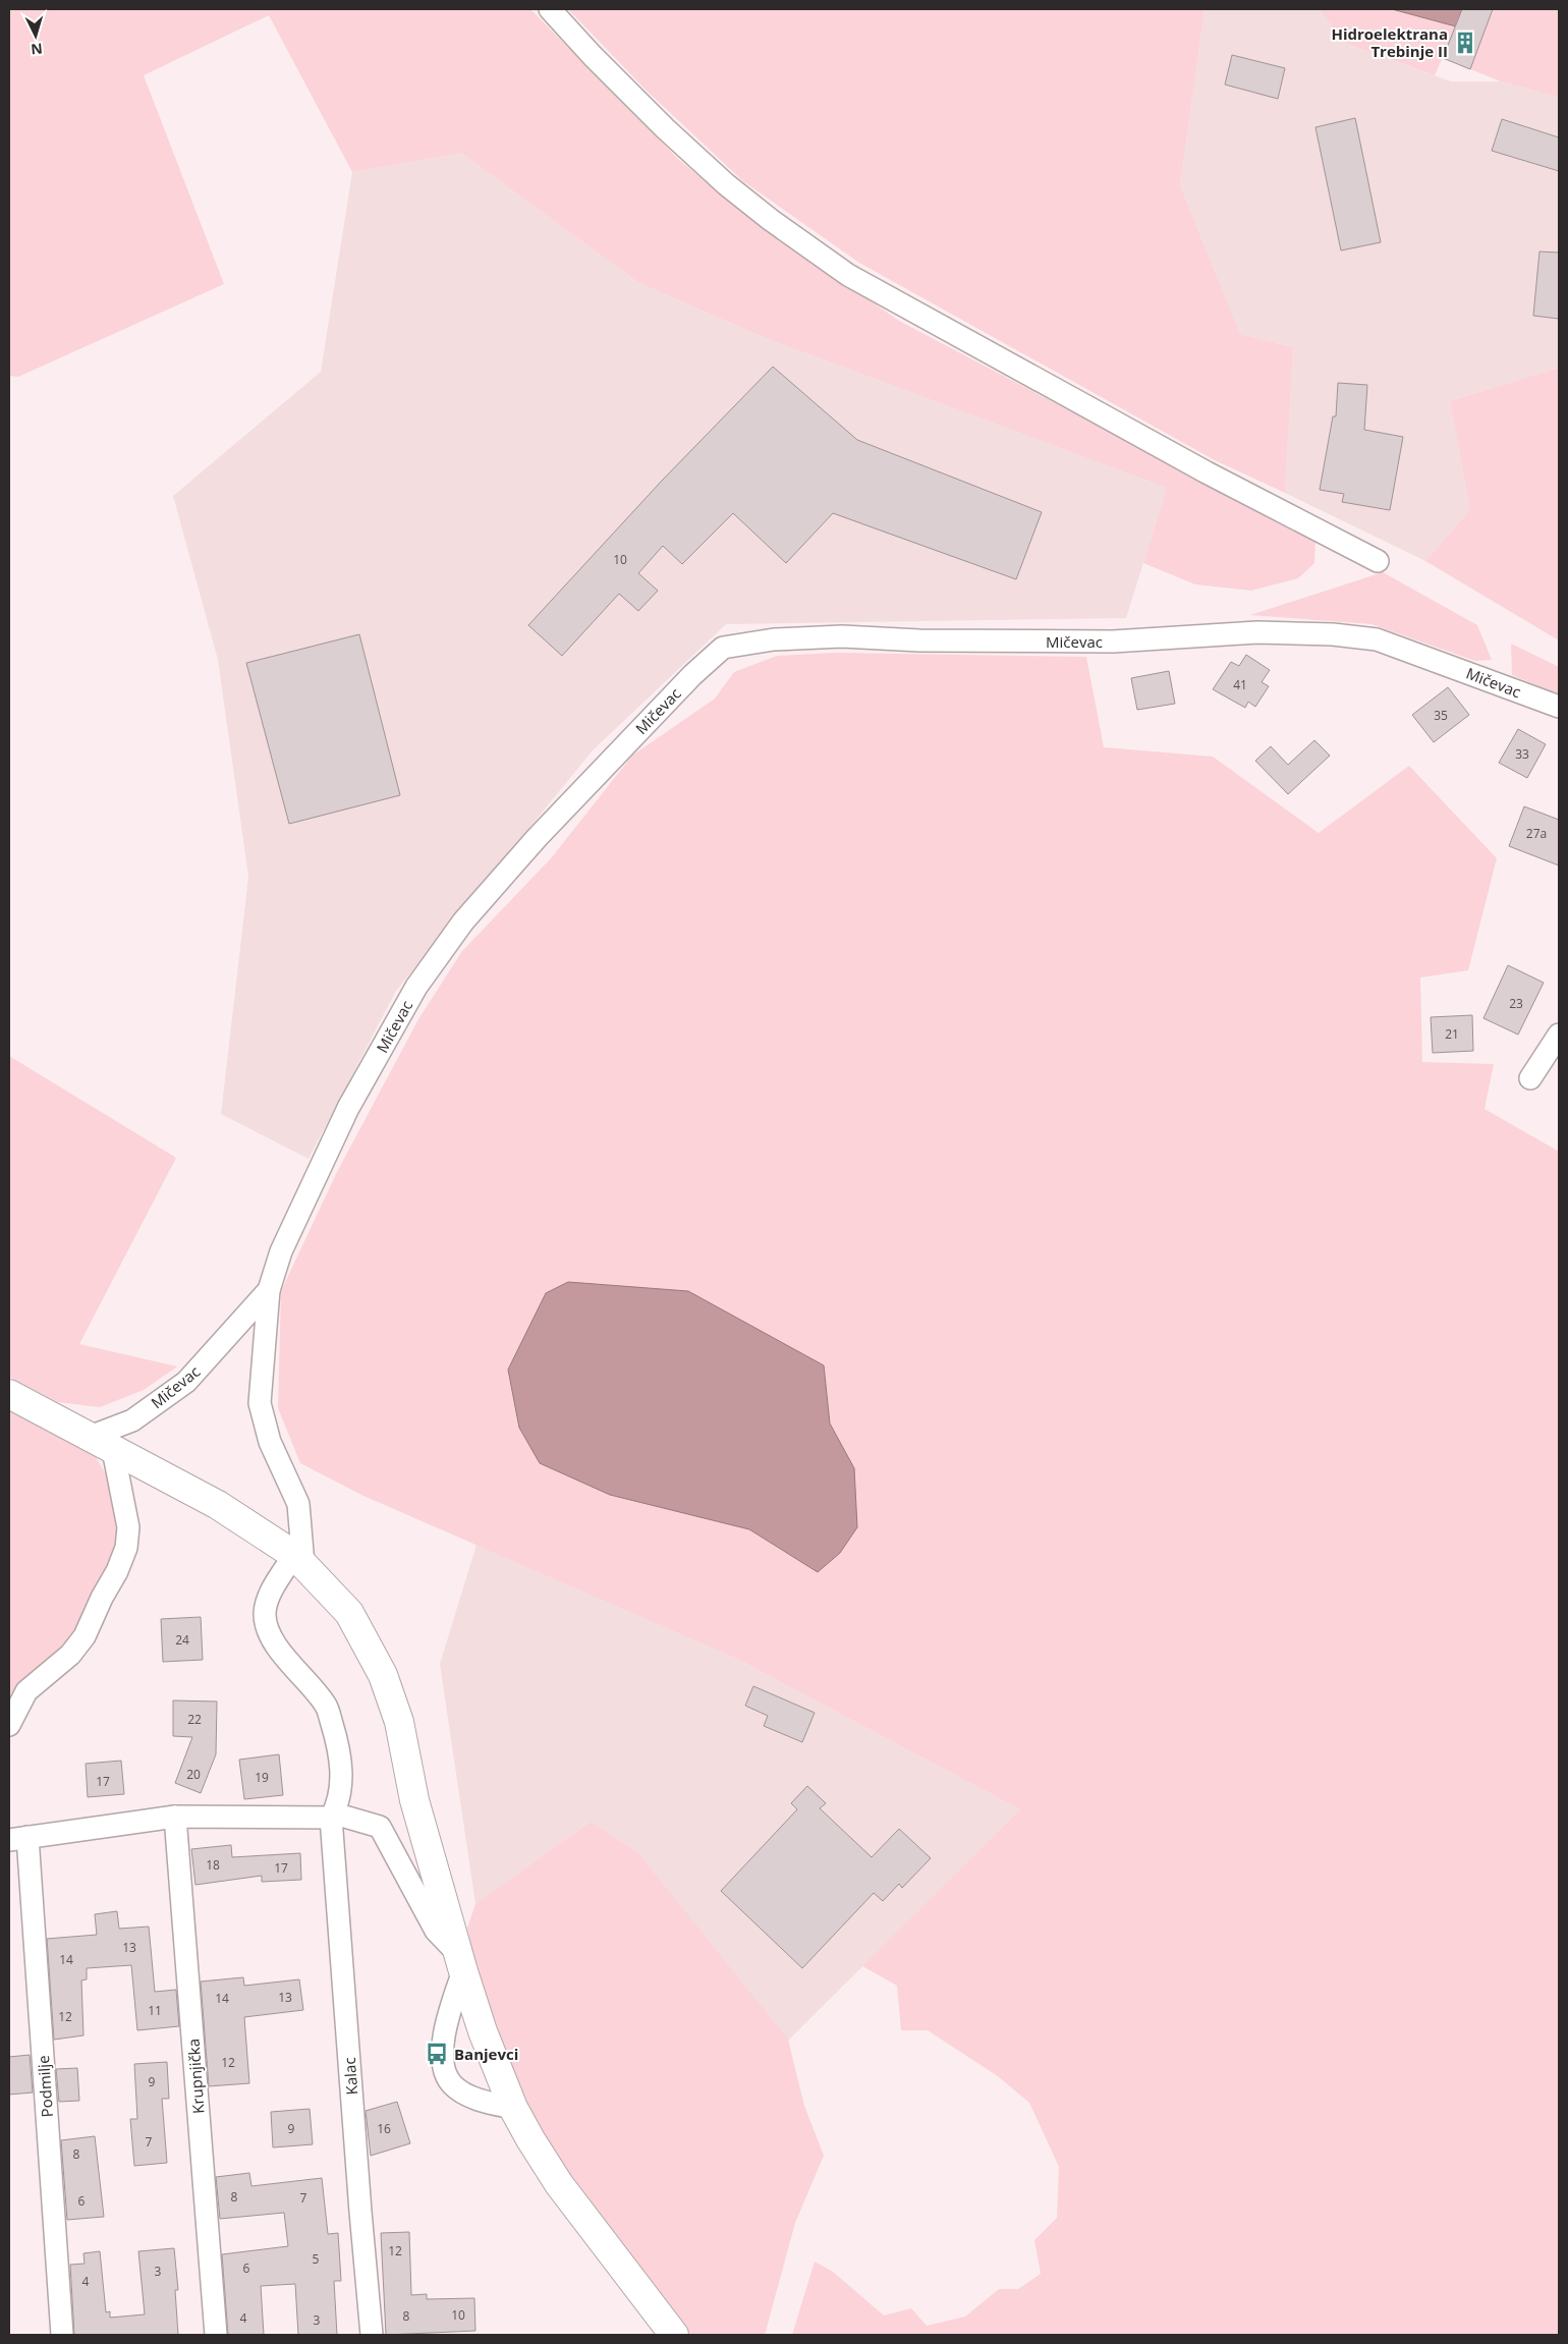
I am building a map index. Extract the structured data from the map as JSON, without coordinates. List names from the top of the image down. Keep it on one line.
{"streets":{"street":["Mičevac","Krupnjička","Kalac","Podmilje"]},"places":{"building":["Hidroelektrana Trebinje II"],"bus stop":["Banjevci"]},"house_numbers":["10","41","35","33","27a","23","21","24","22","20","19","17","18","17","13","14","13","14","11","12","12","9","9","16","7","8","8","7","6","12","5","6","3","4","10","8","4","3"],"north":"bottom"}
